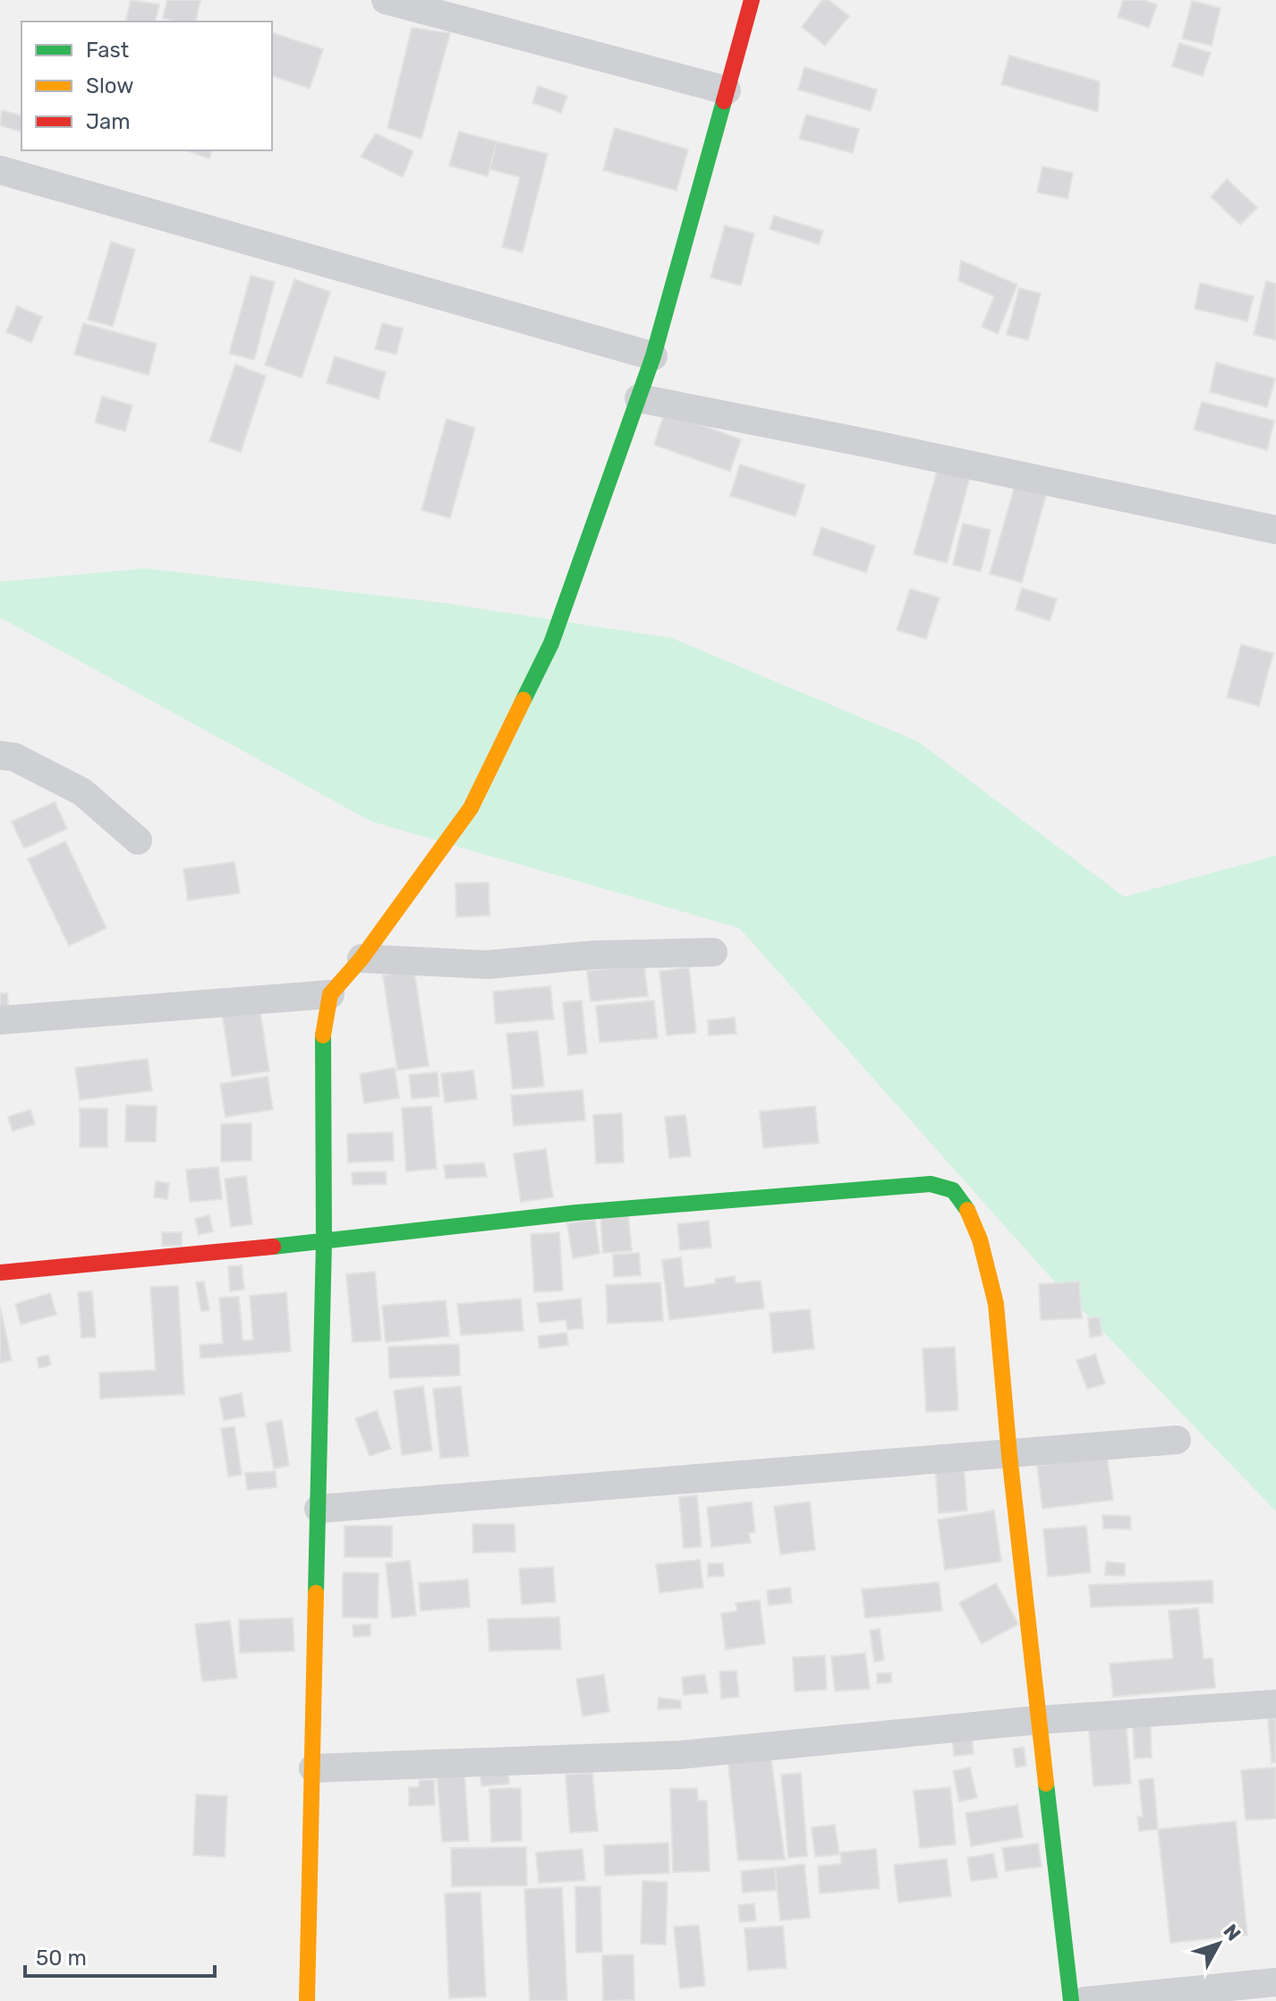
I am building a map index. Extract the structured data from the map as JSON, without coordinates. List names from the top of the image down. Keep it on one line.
{"legend":["Fast","Slow","Jam"],"scale_bar":"50 m","north":"top right"}
